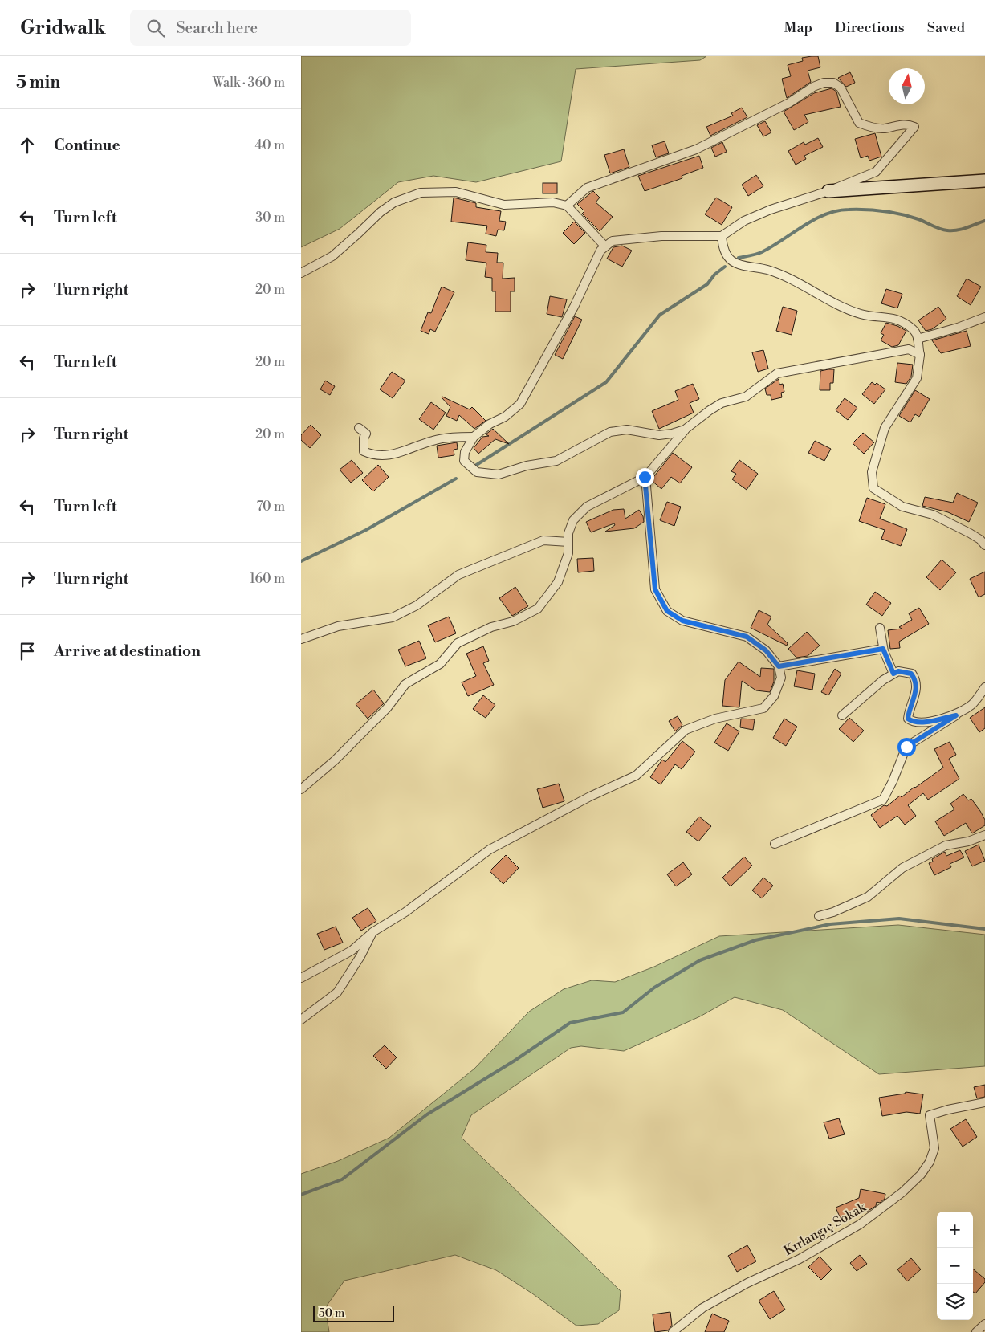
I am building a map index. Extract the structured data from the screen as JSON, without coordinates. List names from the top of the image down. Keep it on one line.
{"streets":{"street":["Kırlangıç Sokak"]},"scale_bar":"50 m","north":"top","page":{"header":"Gridwalk","search":"Search here","nav":["Map","Directions","Saved"],"heading":["5 min","Walk · 360 m"],"list":[["Continue","40 m"],["Turn left","30 m"],["Turn right","20 m"],["Turn left","20 m"],["Turn right","20 m"],["Turn left","70 m"],["Turn right","160 m"],"Arrive at destination"],"map_buttons":["+","−"],"scale":"50 m"}}
